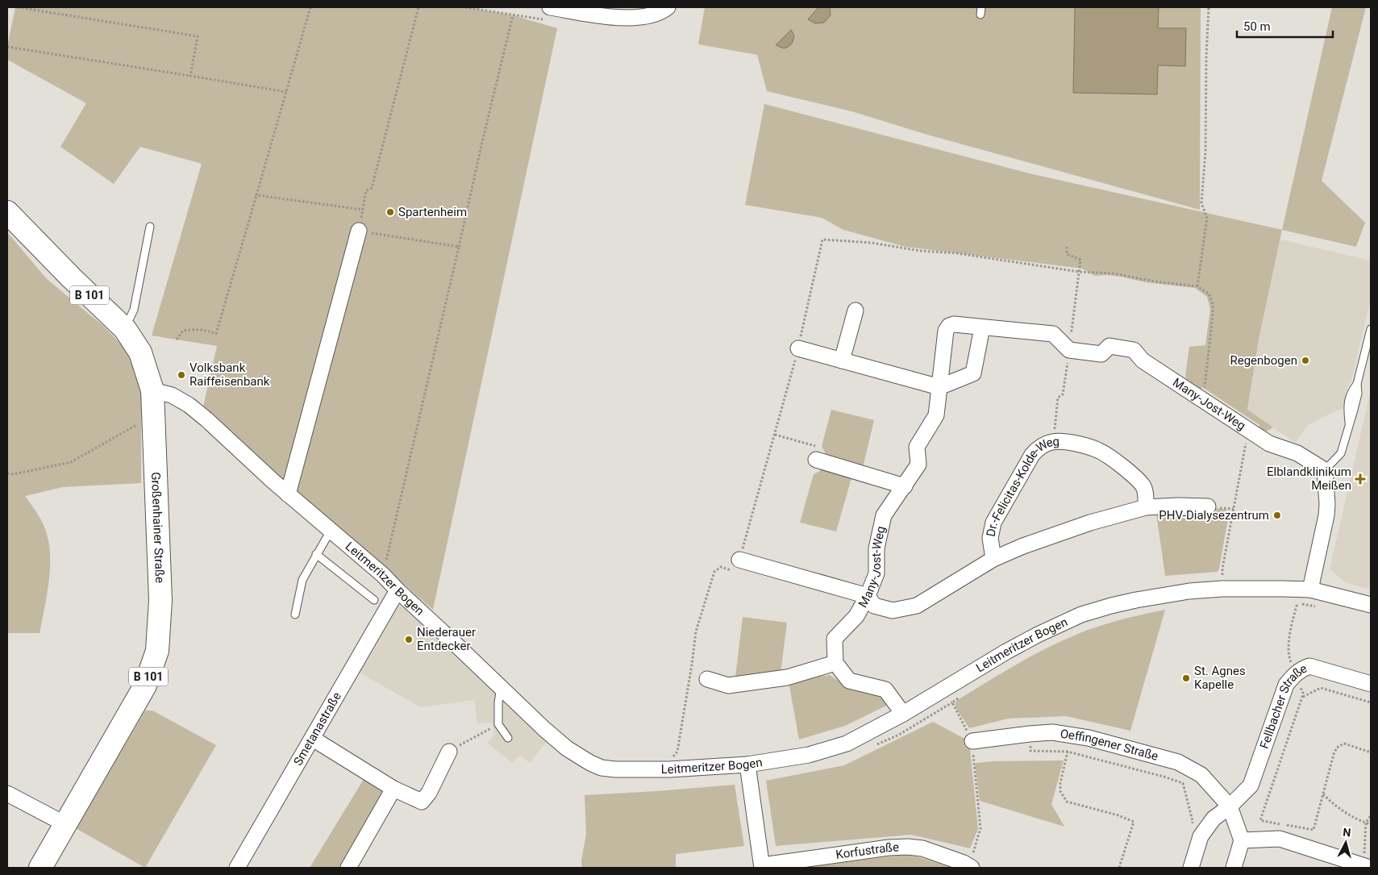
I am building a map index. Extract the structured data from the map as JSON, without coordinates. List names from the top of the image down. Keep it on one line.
{"streets":{"main road":["B 101","Großenhainer Straße"],"street":["Many-Jost-Weg","Dr.-Felicitas-Kolde-Weg","Leitmeritzer Bogen","Fellbacher Straße","Smetanastraße","Oeffingener Straße","Korfustraße"]},"crossings":[["Many-Jost-Weg","Dr.-Felicitas-Kolde-Weg"],["Großenhainer Straße","Leitmeritzer Bogen"],["Leitmeritzer Bogen","Smetanastraße"],["Fellbacher Straße","Oeffingener Straße"]],"places":{"other":["Spartenheim","Regenbogen","Volksbank Raiffeisenbank","PHV-Dialysezentrum","Niederauer Entdecker","St. Agnes Kapelle"],"health":["Elblandklinikum Meißen"]},"scale_bar":"50 m","north":"top"}
